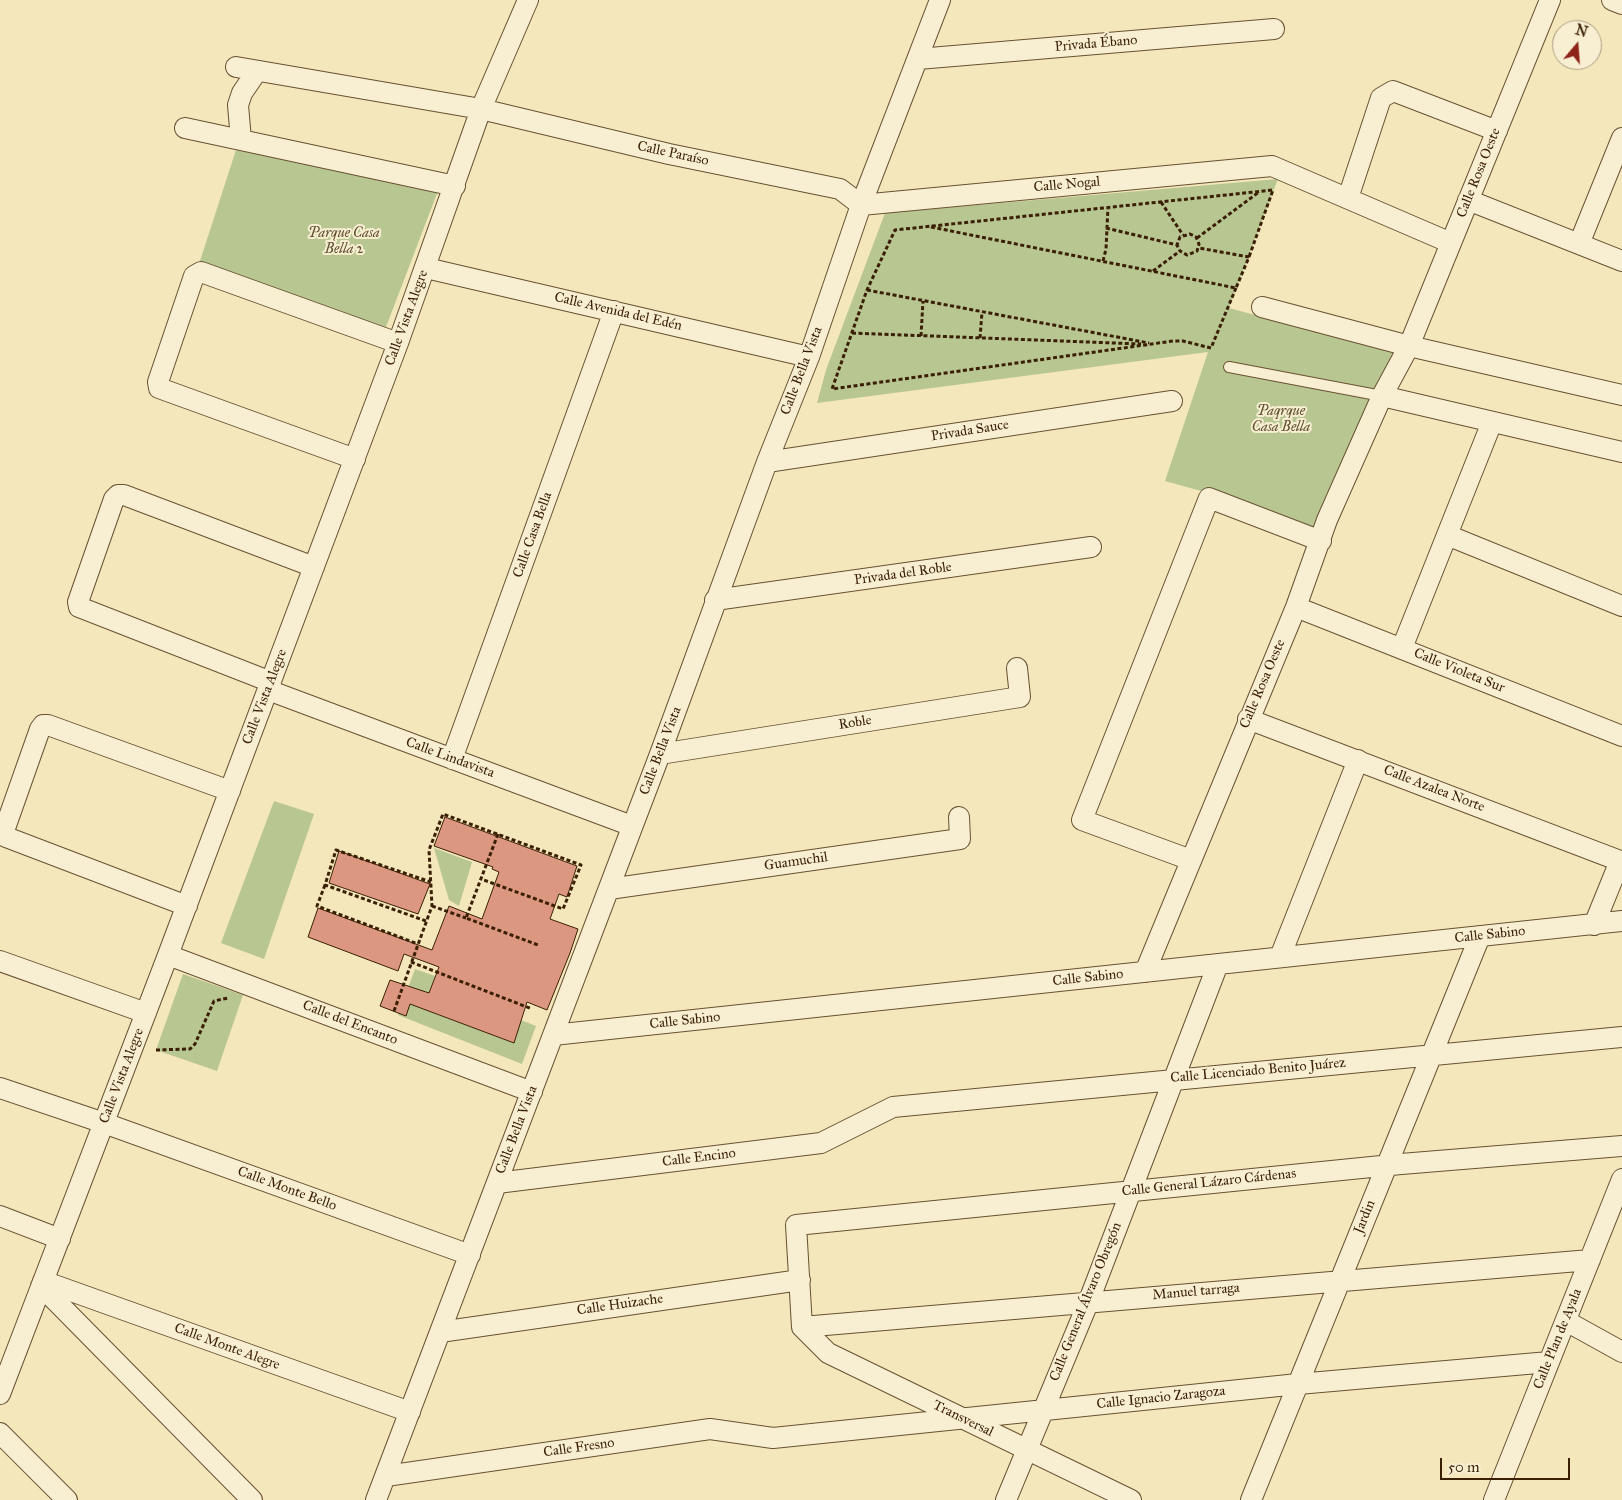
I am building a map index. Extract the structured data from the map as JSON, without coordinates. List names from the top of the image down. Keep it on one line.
{"streets":{"street":["Privada Ébano","Calle Paraíso","Calle Rosa Oeste","Calle Nogal","Calle Avenida del Edén","Calle Vista Alegre","Calle Bella Vista","Privada Sauce","Calle Casa Bella","Privada del Roble","Calle Violeta Sur","Roble","Calle Lindavista","Calle Azalea Norte","Guamuchil","Calle Sabino","Calle del Encanto","Calle Licenciado Benito Juárez","Calle Encino","Calle General Lázaro Cárdenas","Calle Monte Bello","Jardin","Manuel tarraga","Calle General Álvaro Obregón","Calle Huizache","Calle Plan de Ayala","Calle Monte Alegre","Calle Ignacio Zaragoza","Transversal","Calle Fresno"]},"crossings":[["Privada Ébano","Calle Bella Vista"],["Calle Paraíso","Calle Nogal"],["Calle Paraíso","Calle Vista Alegre"],["Calle Paraíso","Calle Bella Vista"],["Calle Rosa Oeste","Calle Violeta Sur"],["Calle Rosa Oeste","Calle Azalea Norte"],["Calle Rosa Oeste","Calle Sabino"],["Calle Nogal","Calle Bella Vista"],["Calle Avenida del Edén","Calle Vista Alegre"],["Calle Avenida del Edén","Calle Bella Vista"],["Calle Avenida del Edén","Calle Casa Bella"],["Calle Vista Alegre","Calle Lindavista"],["Calle Vista Alegre","Calle del Encanto"],["Calle Vista Alegre","Calle Monte Bello"],["Calle Vista Alegre","Calle Monte Alegre"],["Calle Bella Vista","Privada Sauce"],["Calle Bella Vista","Privada del Roble"],["Calle Bella Vista","Roble"],["Calle Bella Vista","Calle Lindavista"],["Calle Bella Vista","Guamuchil"],["Calle Bella Vista","Calle Sabino"],["Calle Bella Vista","Calle del Encanto"],["Calle Bella Vista","Calle Encino"],["Calle Bella Vista","Calle Monte Bello"],["Calle Bella Vista","Calle Huizache"],["Calle Bella Vista","Calle Monte Alegre"],["Calle Bella Vista","Calle Fresno"],["Calle Casa Bella","Calle Lindavista"],["Calle Azalea Norte","Calle Sabino"],["Calle Sabino","Jardin"],["Calle Sabino","Calle General Álvaro Obregón"],["Calle Licenciado Benito Juárez","Calle Encino"],["Calle Licenciado Benito Juárez","Jardin"],["Calle Licenciado Benito Juárez","Calle General Álvaro Obregón"],["Calle General Lázaro Cárdenas","Jardin"],["Calle General Lázaro Cárdenas","Calle General Álvaro Obregón"],["Calle General Lázaro Cárdenas","Calle Huizache"],["Jardin","Manuel tarraga"],["Jardin","Calle Ignacio Zaragoza"],["Manuel tarraga","Calle General Álvaro Obregón"],["Manuel tarraga","Calle Plan de Ayala"],["Manuel tarraga","Transversal"],["Calle General Álvaro Obregón","Calle Ignacio Zaragoza"],["Calle General Álvaro Obregón","Transversal"],["Calle Plan de Ayala","Calle Ignacio Zaragoza"],["Calle Ignacio Zaragoza","Transversal"],["Calle Ignacio Zaragoza","Calle Fresno"]],"parks":["Parque Casa Bella 2","Paqrque Casa Bella"],"scale_bar":"50 m","north":"top"}
